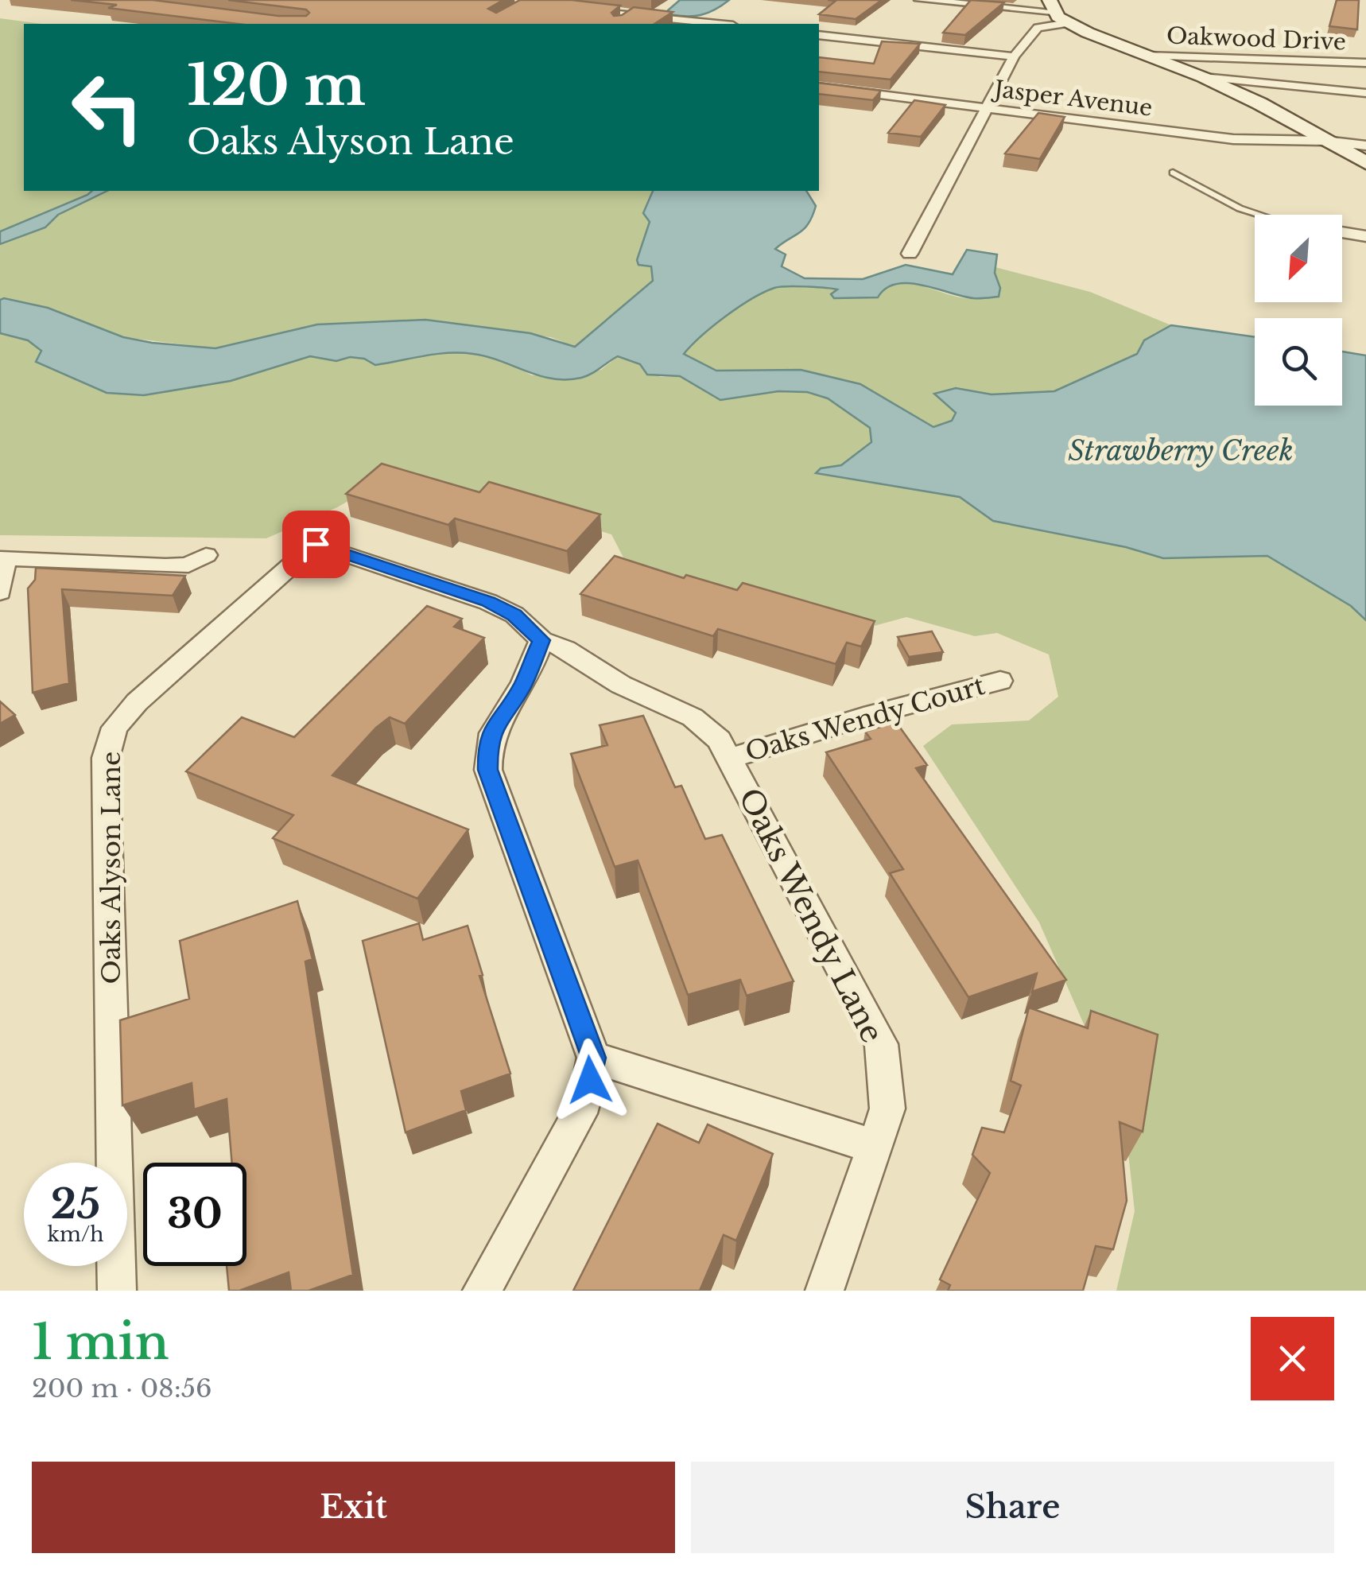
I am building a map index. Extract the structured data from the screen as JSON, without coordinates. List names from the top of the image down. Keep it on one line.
{"streets":{"street":["Oakwood Drive","Jasper Avenue","Oaks Wendy Court","Oaks Alyson Lane","Oaks Wendy Lane"]},"crossings":[["Oaks Wendy Court","Oaks Wendy Lane"],["Oaks Alyson Lane","Oaks Wendy Lane"]],"water":["Strawberry Creek"],"north":"bottom left","page":{"turn":["120 m","Oaks Alyson Lane"],"speed":"25 km/h","limit":"30","heading":["1 min","200 m · 08:56"],"buttons":["Exit","Share"]}}
